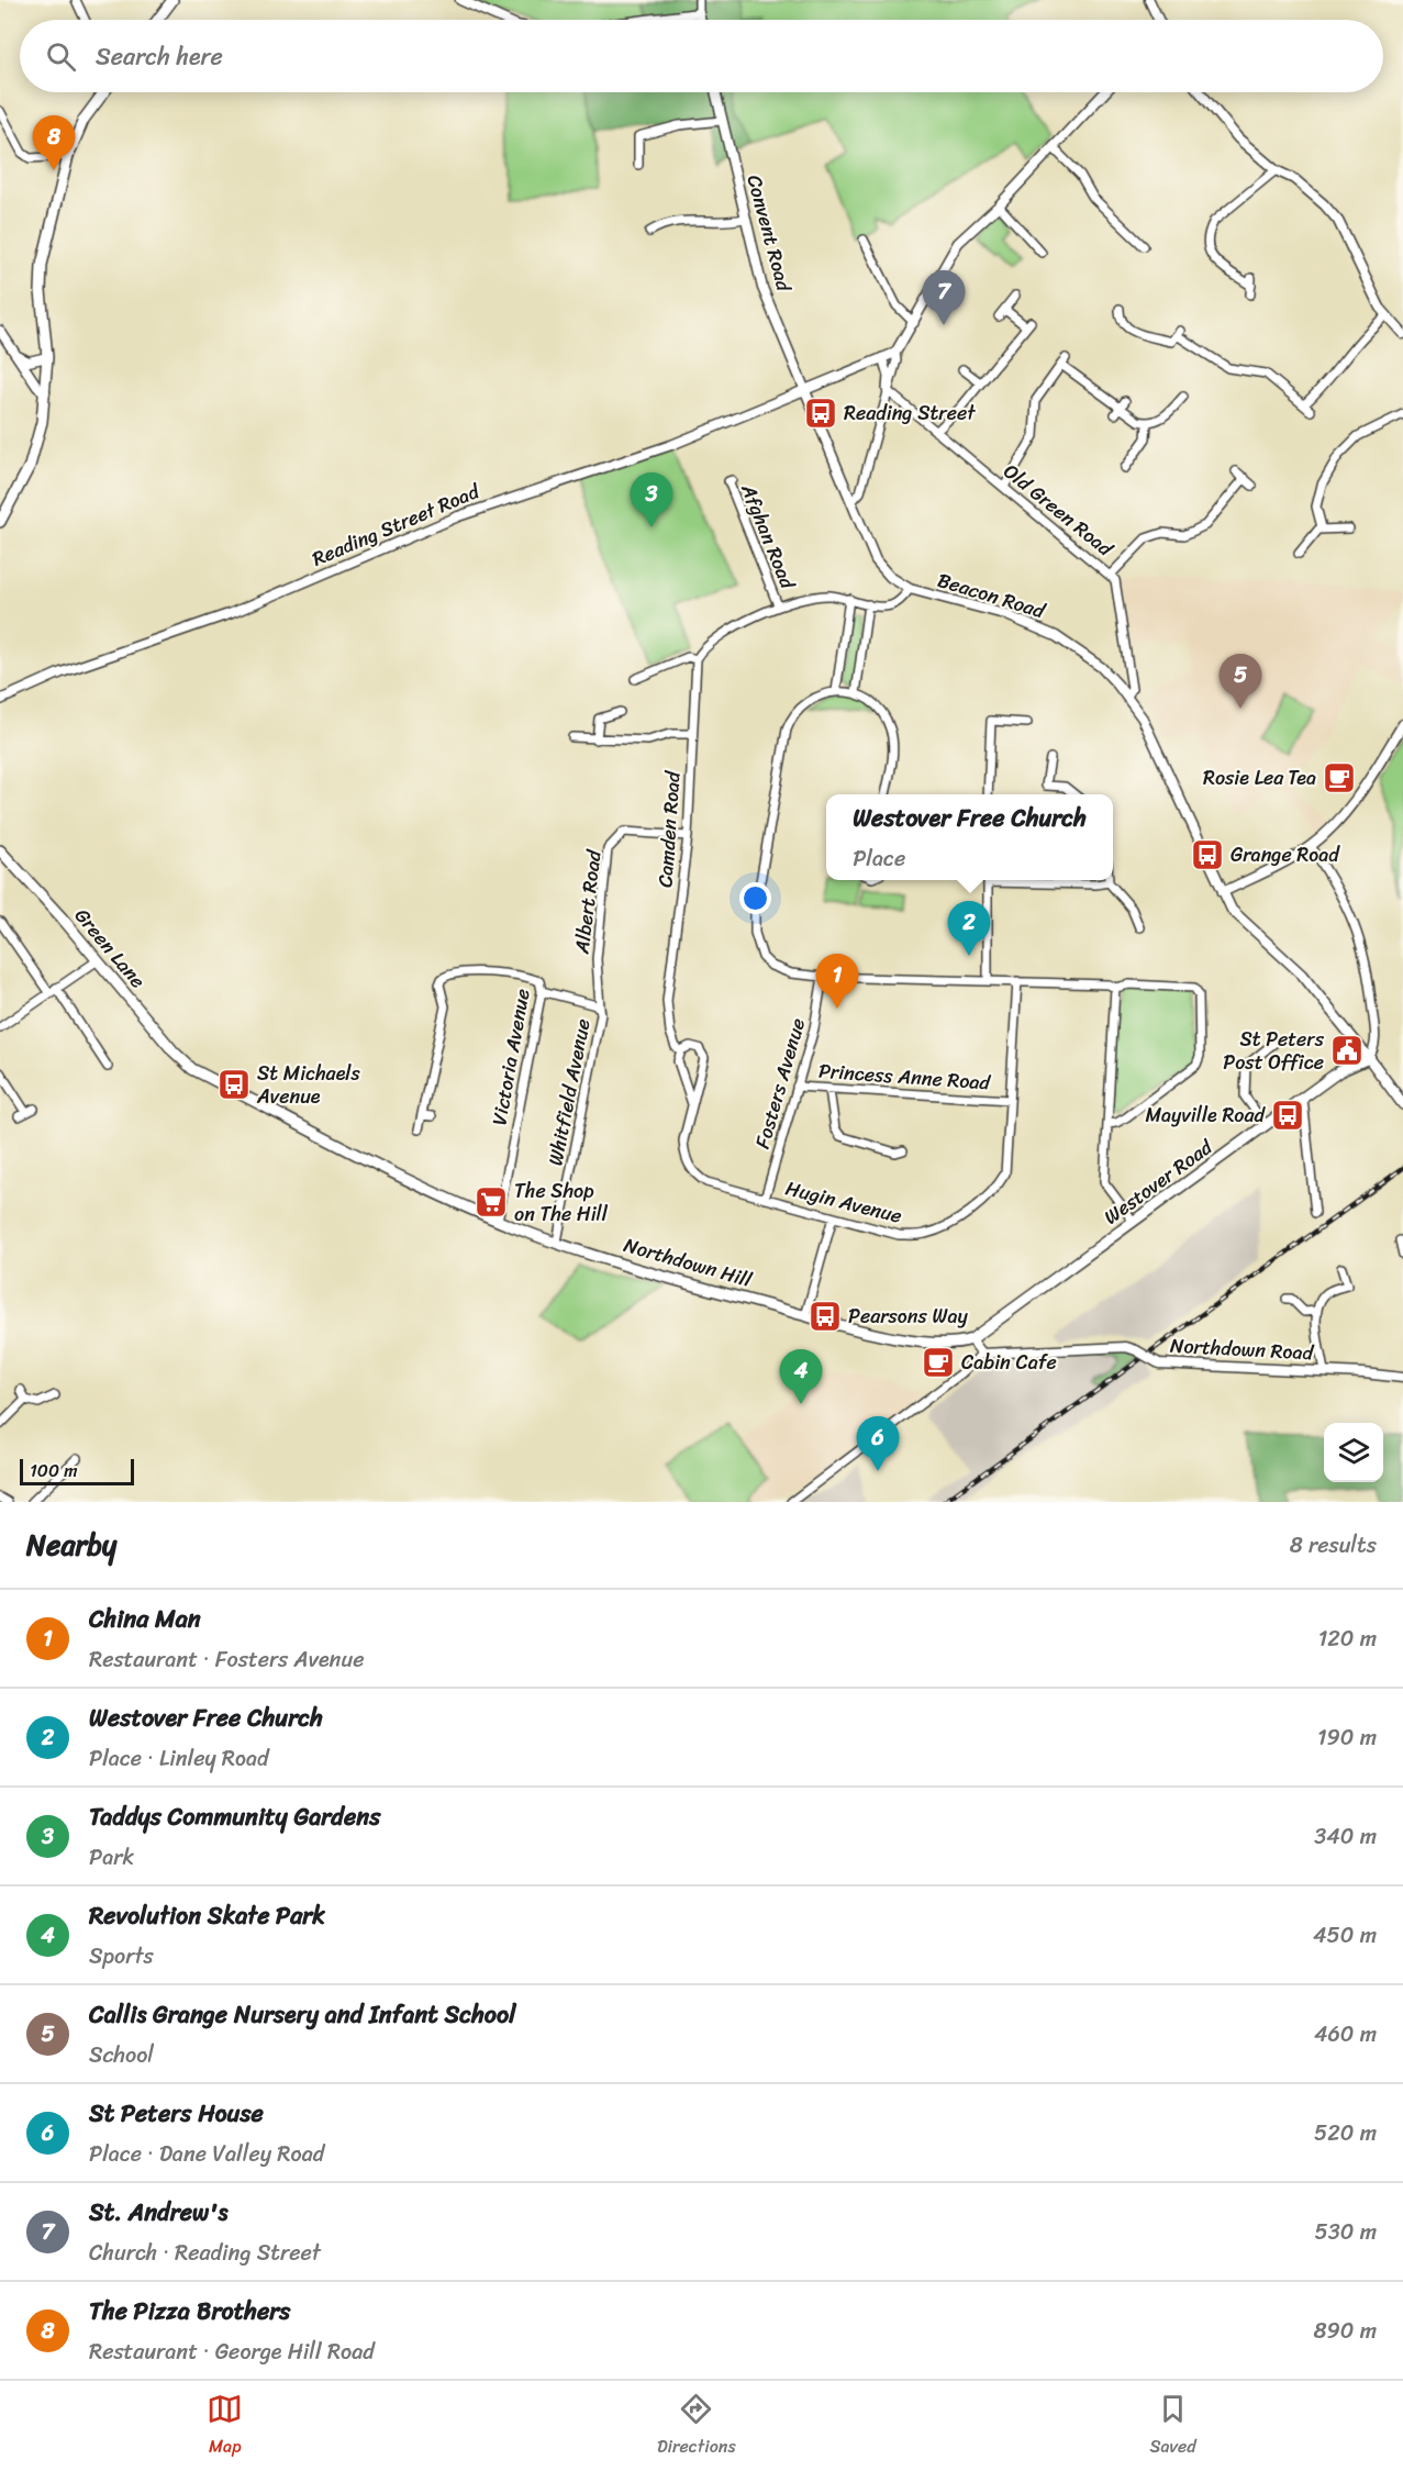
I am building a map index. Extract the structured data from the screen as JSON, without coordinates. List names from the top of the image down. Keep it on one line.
{"streets":{"main road":["Beacon Road","Green Lane","Westover Road","Northdown Hill"],"street":["Convent Road","Old Green Road","Reading Street Road","Afghan Road","Camden Road","Albert Road","Victoria Avenue","Princess Anne Road","Fosters Avenue","Whitfield Avenue","Hugin Avenue","Northdown Road"]},"crossings":[["Convent Road","Reading Street Road"],["Convent Road","Beacon Road"],["Old Green Road","Beacon Road"],["Reading Street Road","Beacon Road"],["Beacon Road","Westover Road"],["Camden Road","Albert Road"],["Camden Road","Hugin Avenue"],["Albert Road","Whitfield Avenue"],["Green Lane","Northdown Hill"],["Victoria Avenue","Whitfield Avenue"],["Victoria Avenue","Northdown Hill"],["Princess Anne Road","Fosters Avenue"],["Princess Anne Road","Hugin Avenue"],["Fosters Avenue","Hugin Avenue"],["Whitfield Avenue","Northdown Hill"],["Westover Road","Northdown Hill"]],"places":{"bus stop":["Reading Street","Grange Road","St Michaels Avenue","Mayville Road","Pearsons Way"],"cafe":["Rosie Lea Tea","Cabin Cafe"],"public building":["St Peters Post Office"],"supermarket":["The Shop on The Hill"]},"scale_bar":"100 m","page":{"search":"Search here","pins":["8","7","3","5","2","1","4","6"],"popup":["Westover Free Church","Place"],"scale":"100 m","heading":["Nearby","8 results"],"list":[{"mark":"1","name":"China Man","note":"Restaurant · Fosters Avenue","value":"120 m"},{"mark":"2","name":"Westover Free Church","note":"Place · Linley Road","value":"190 m"},{"mark":"3","name":"Taddys Community Gardens","note":"Park","value":"340 m"},{"mark":"4","name":"Revolution Skate Park","note":"Sports","value":"450 m"},{"mark":"5","name":"Callis Grange Nursery and Infant School","note":"School","value":"460 m"},{"mark":"6","name":"St Peters House","note":"Place · Dane Valley Road","value":"520 m"},{"mark":"7","name":"St. Andrew's","note":"Church · Reading Street","value":"530 m"},{"mark":"8","name":"The Pizza Brothers","note":"Restaurant · George Hill Road","value":"890 m"}],"nav":["Map","Directions","Saved"]}}
